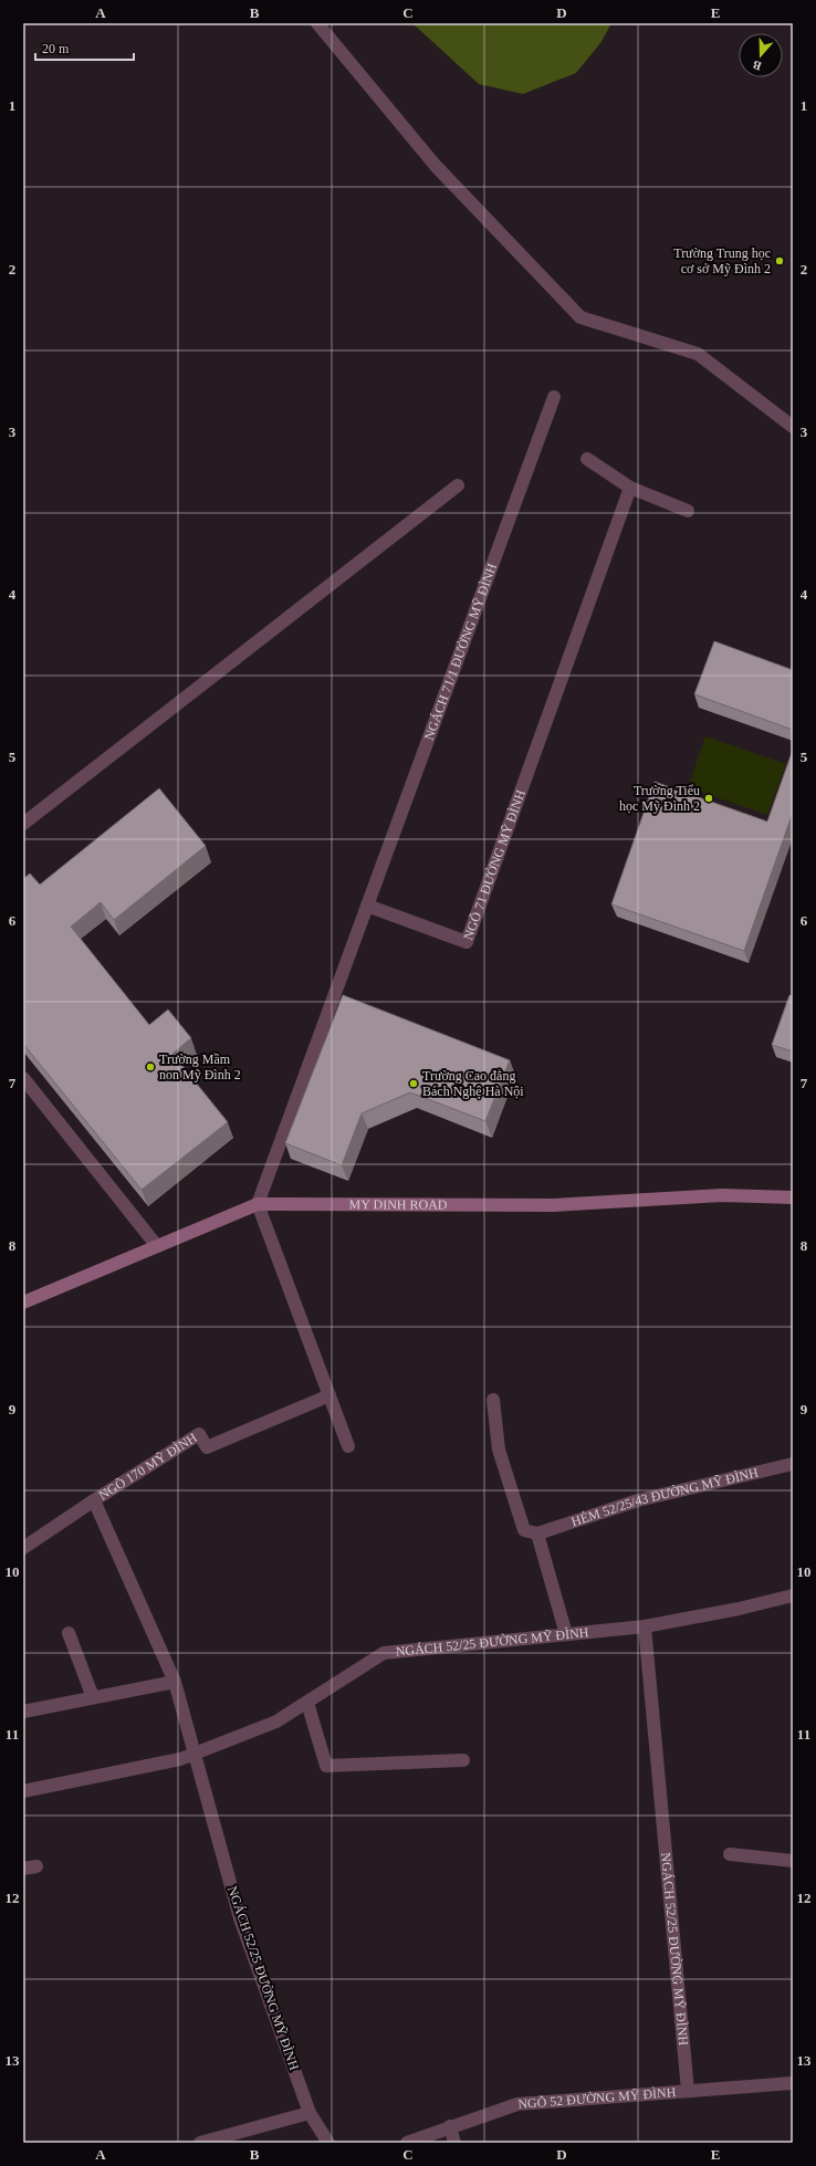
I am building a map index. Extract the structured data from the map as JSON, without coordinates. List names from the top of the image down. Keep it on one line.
{"streets":{"street":["NGÁCH 71/1 ĐƯỜNG MỸ ĐÌNH","NGÕ 71 ĐƯỜNG MỸ ĐÌNH","MY DINH ROAD","NGÕ 170 MỸ ĐÌNH","HẺM 52/25/43 ĐƯỜNG MỸ ĐÌNH","NGÁCH 52/25 ĐƯỜNG MỸ ĐÌNH","NGÕ 52 ĐƯỜNG MỸ ĐÌNH"]},"crossings":[["NGÁCH 71/1 ĐƯỜNG MỸ ĐÌNH","NGÕ 71 ĐƯỜNG MỸ ĐÌNH"],["NGÕ 170 MỸ ĐÌNH","NGÁCH 52/25 ĐƯỜNG MỸ ĐÌNH"],["NGÁCH 52/25 ĐƯỜNG MỸ ĐÌNH","NGÕ 52 ĐƯỜNG MỸ ĐÌNH"]],"places":["Trường Trung học cơ sở Mỹ Đình 2","Trường Tiểu học Mỹ Đình 2","Trường Mầm non Mỹ Đình 2","Trường Cao đẳng Bách Nghệ Hà Nội"],"scale_bar":"20 m","north":"bottom","grid":{"columns":["A","B","C","D","E"],"rows":["1","2","3","4","5","6","7","8","9","10","11","12","13"]}}
